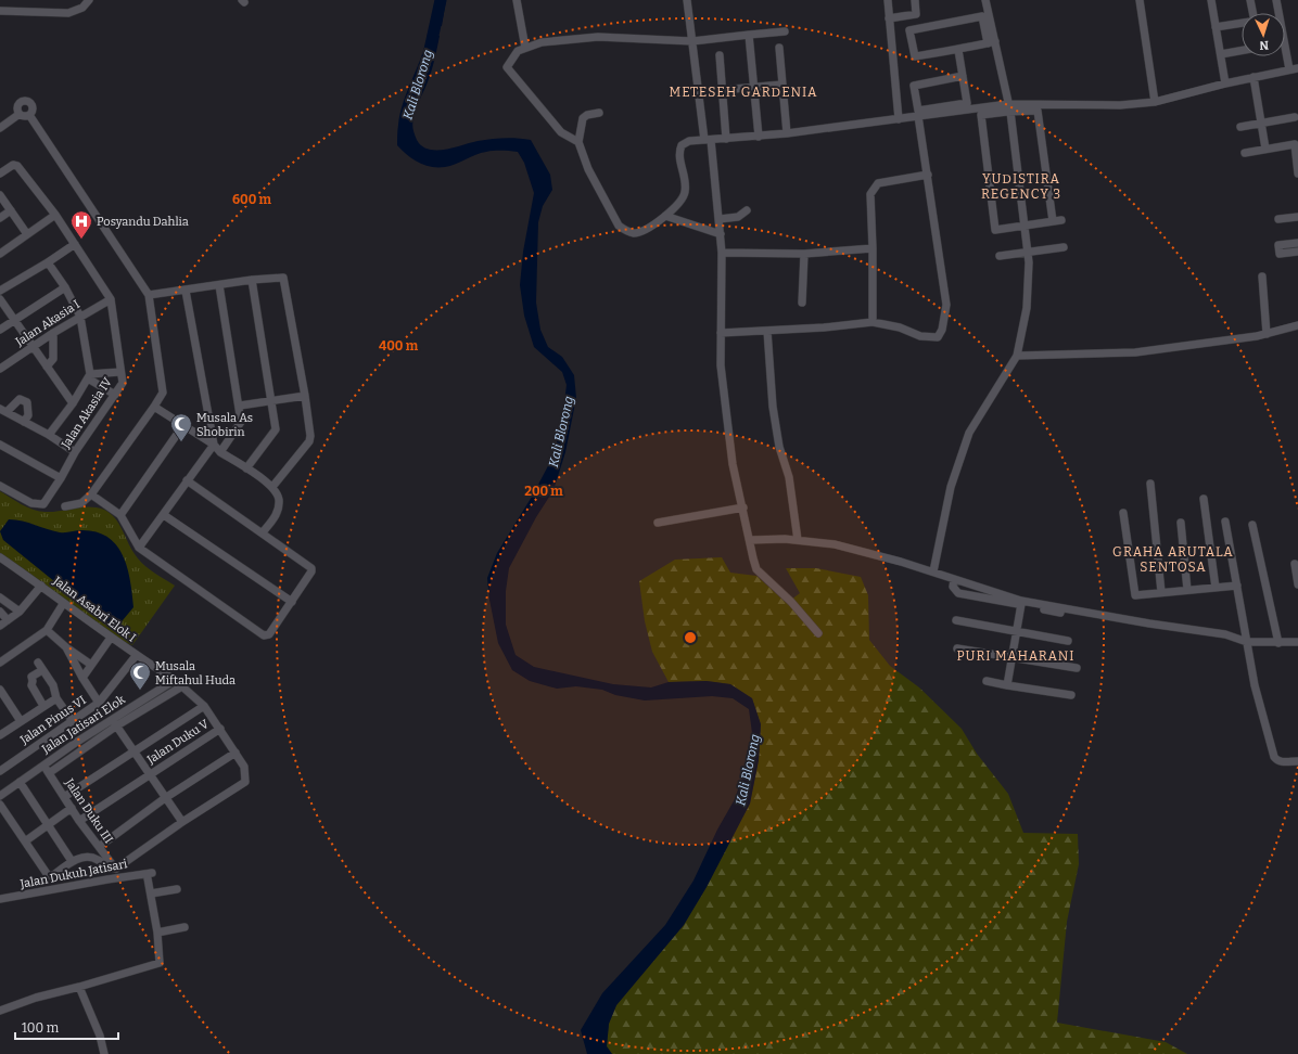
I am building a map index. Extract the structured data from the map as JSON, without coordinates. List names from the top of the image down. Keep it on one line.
{"streets":{"street":["Jalan Akasia I","Jalan Akasia IV","Jalan Asabri Elok I","Jalan Pinus VI","Jalan Jatisari Elok","Jalan Duku V","Jalan Duku III","Jalan Dukuh Jatisari"]},"crossings":[["Jalan Akasia I","Jalan Akasia IV"],["Jalan Asabri Elok I","Jalan Pinus VI"],["Jalan Asabri Elok I","Jalan Jatisari Elok"],["Jalan Jatisari Elok","Jalan Duku V"],["Jalan Jatisari Elok","Jalan Duku III"],["Jalan Duku V","Jalan Duku III"]],"districts":["METESEH GARDENIA","YUDISTIRA REGENCY 3","GRAHA ARUTALA SENTOSA","PURI MAHARANI"],"water":["Kali Blorong"],"places":{"hospital":["Posyandu Dahlia"],"mosque":["Musala As Shobirin","Musala Miftahul Huda"]},"scale_bar":"100 m","north":"bottom","rings":["600 m","400 m","200 m"]}
